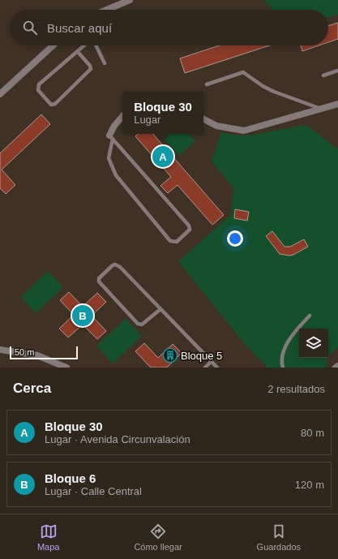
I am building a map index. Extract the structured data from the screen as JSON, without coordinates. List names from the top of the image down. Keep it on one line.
{"places":{"building":["Bloque 5"]},"scale_bar":"50 m","page":{"search":"Buscar aquí","popup":["Bloque 30","Lugar"],"pins":["A","B"],"scale":"50 m","heading":["Cerca","2 resultados"],"list":[{"mark":"A","name":"Bloque 30","note":"Lugar · Avenida Circunvalación","value":"80 m"},{"mark":"B","name":"Bloque 6","note":"Lugar · Calle Central","value":"120 m"}],"nav":["Mapa","Cómo llegar","Guardados"]}}
